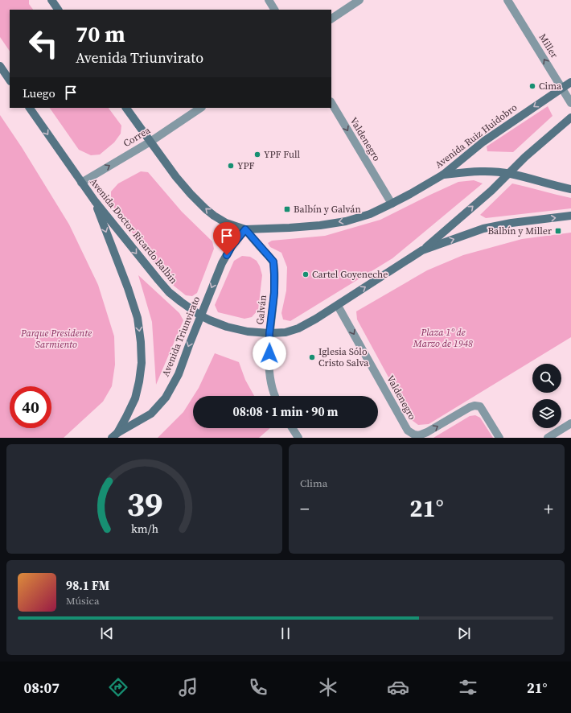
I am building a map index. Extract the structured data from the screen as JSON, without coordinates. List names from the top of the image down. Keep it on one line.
{"streets":{"main road":["Avenida Ruiz Huidobro","Avenida Doctor Ricardo Balbín","Avenida Triunvirato"],"street":["Miller","Correa","Valdenegro","Galván"]},"crossings":[["Miller","Avenida Ruiz Huidobro"],["Avenida Ruiz Huidobro","Valdenegro"],["Correa","Avenida Doctor Ricardo Balbín"],["Valdenegro","Avenida Doctor Ricardo Balbín"],["Avenida Doctor Ricardo Balbín","Galván"],["Avenida Doctor Ricardo Balbín","Avenida Triunvirato"],["Galván","Avenida Triunvirato"]],"one_way":["Miller","Correa","Valdenegro","Avenida Triunvirato"],"parks":["Plaza 1º de Marzo de 1948","Parque Presidente Sarmiento"],"places":{"other":["Cima","YPF Full","YPF","Cartel Goyeneche","Iglesia Sólo Cristo Salva"],"transit":["Balbín y Galván","Balbín y Miller"]},"page":{"turn":["70 m","Avenida Triunvirato"],"then":"Luego","limit":"40","trip":"08:08 · 1 min · 90 m","tile":"Clima","heat":["−","21°","+"],"song":["98.1 FM","Música"],"tabs":["08:07","21°"],"gauge":["39","km/h"]}}
